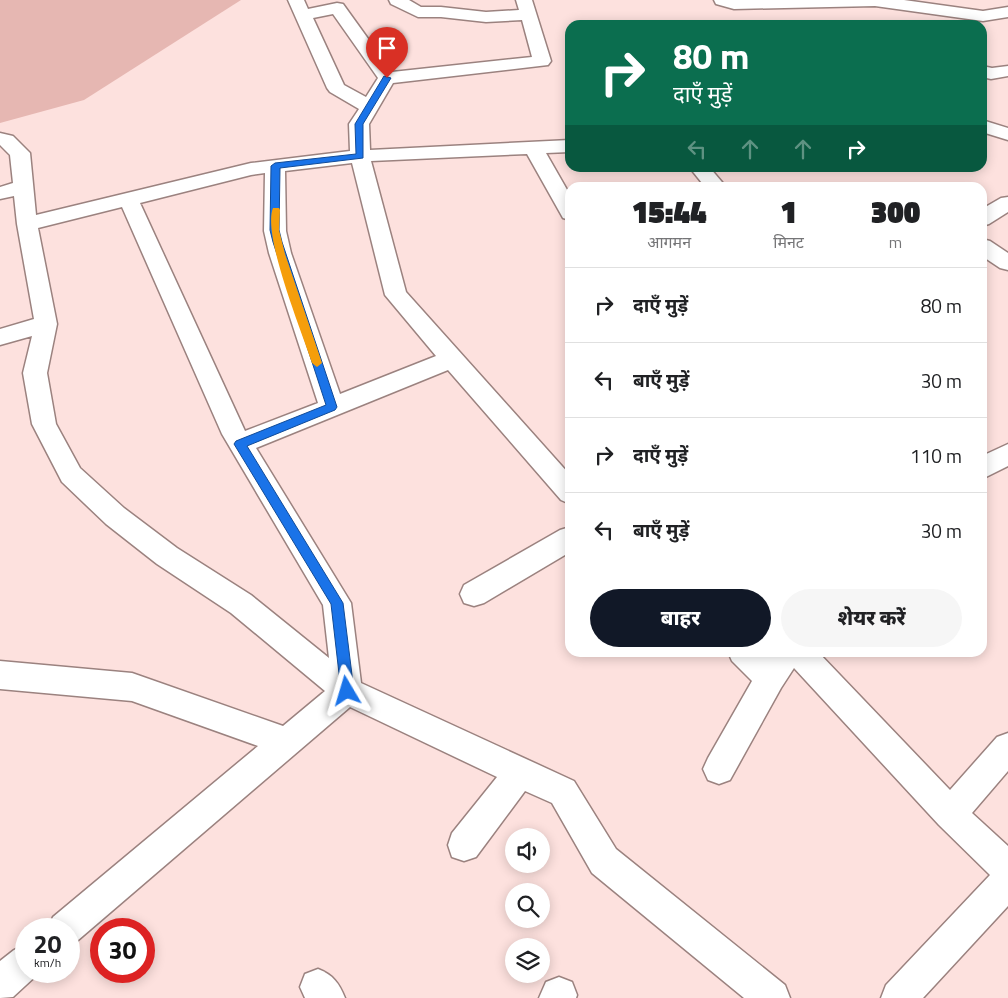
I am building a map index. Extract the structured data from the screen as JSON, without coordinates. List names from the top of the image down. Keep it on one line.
{"page":{"turn":["80 m","दाएँ मुड़ें"],"eta":["15:44","आगमन","1","मिनट","300","m"],"list":[{"name":"दाएँ मुड़ें","value":"80 m"},{"name":"बाएँ मुड़ें","value":"30 m"},{"name":"दाएँ मुड़ें","value":"110 m"},{"name":"बाएँ मुड़ें","value":"30 m"}],"buttons":["बाहर","शेयर करें"],"speed":"20 km/h","limit":"30"}}
